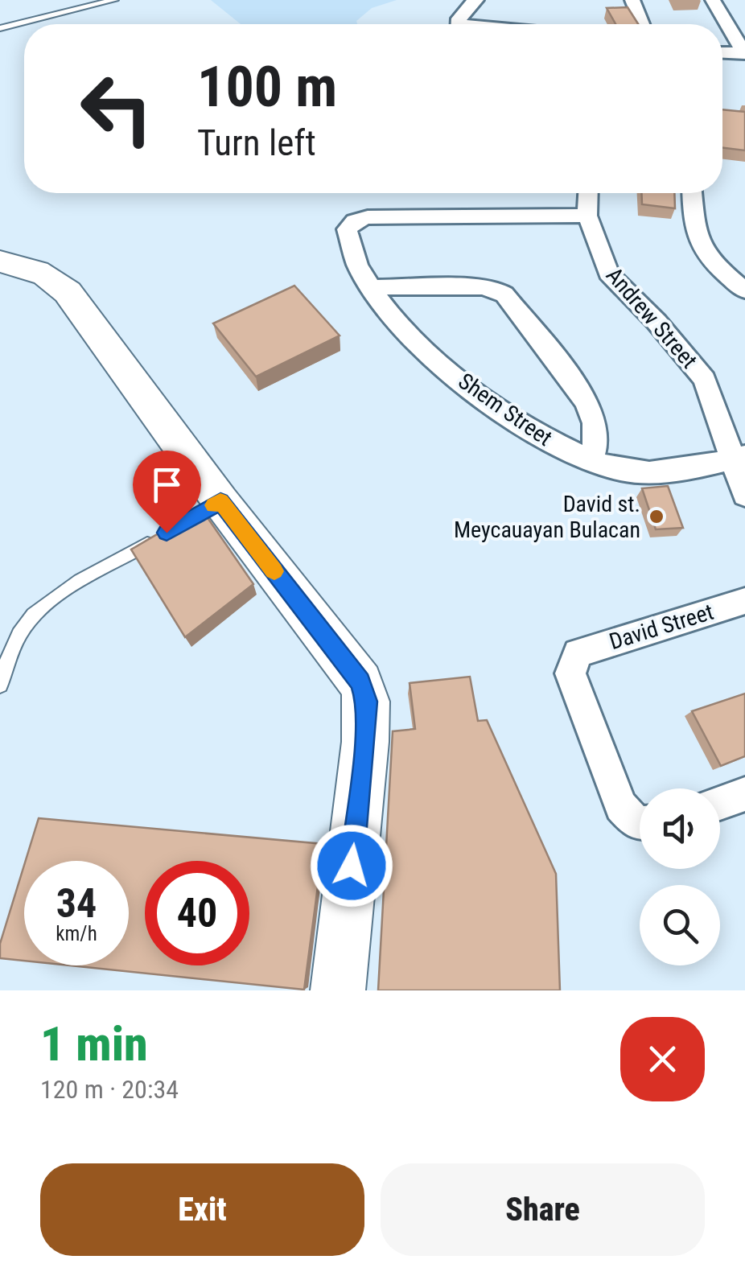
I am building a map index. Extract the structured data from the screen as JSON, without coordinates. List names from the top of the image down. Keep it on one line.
{"streets":{"street":["Andrew Street","Shem Street","David Street"]},"crossings":[["Andrew Street","Shem Street"]],"places":["David st. Meycauayan Bulacan"],"page":{"turn":["100 m","Turn left"],"speed":"34 km/h","limit":"40","heading":["1 min","120 m · 20:34"],"buttons":["Exit","Share"]}}
